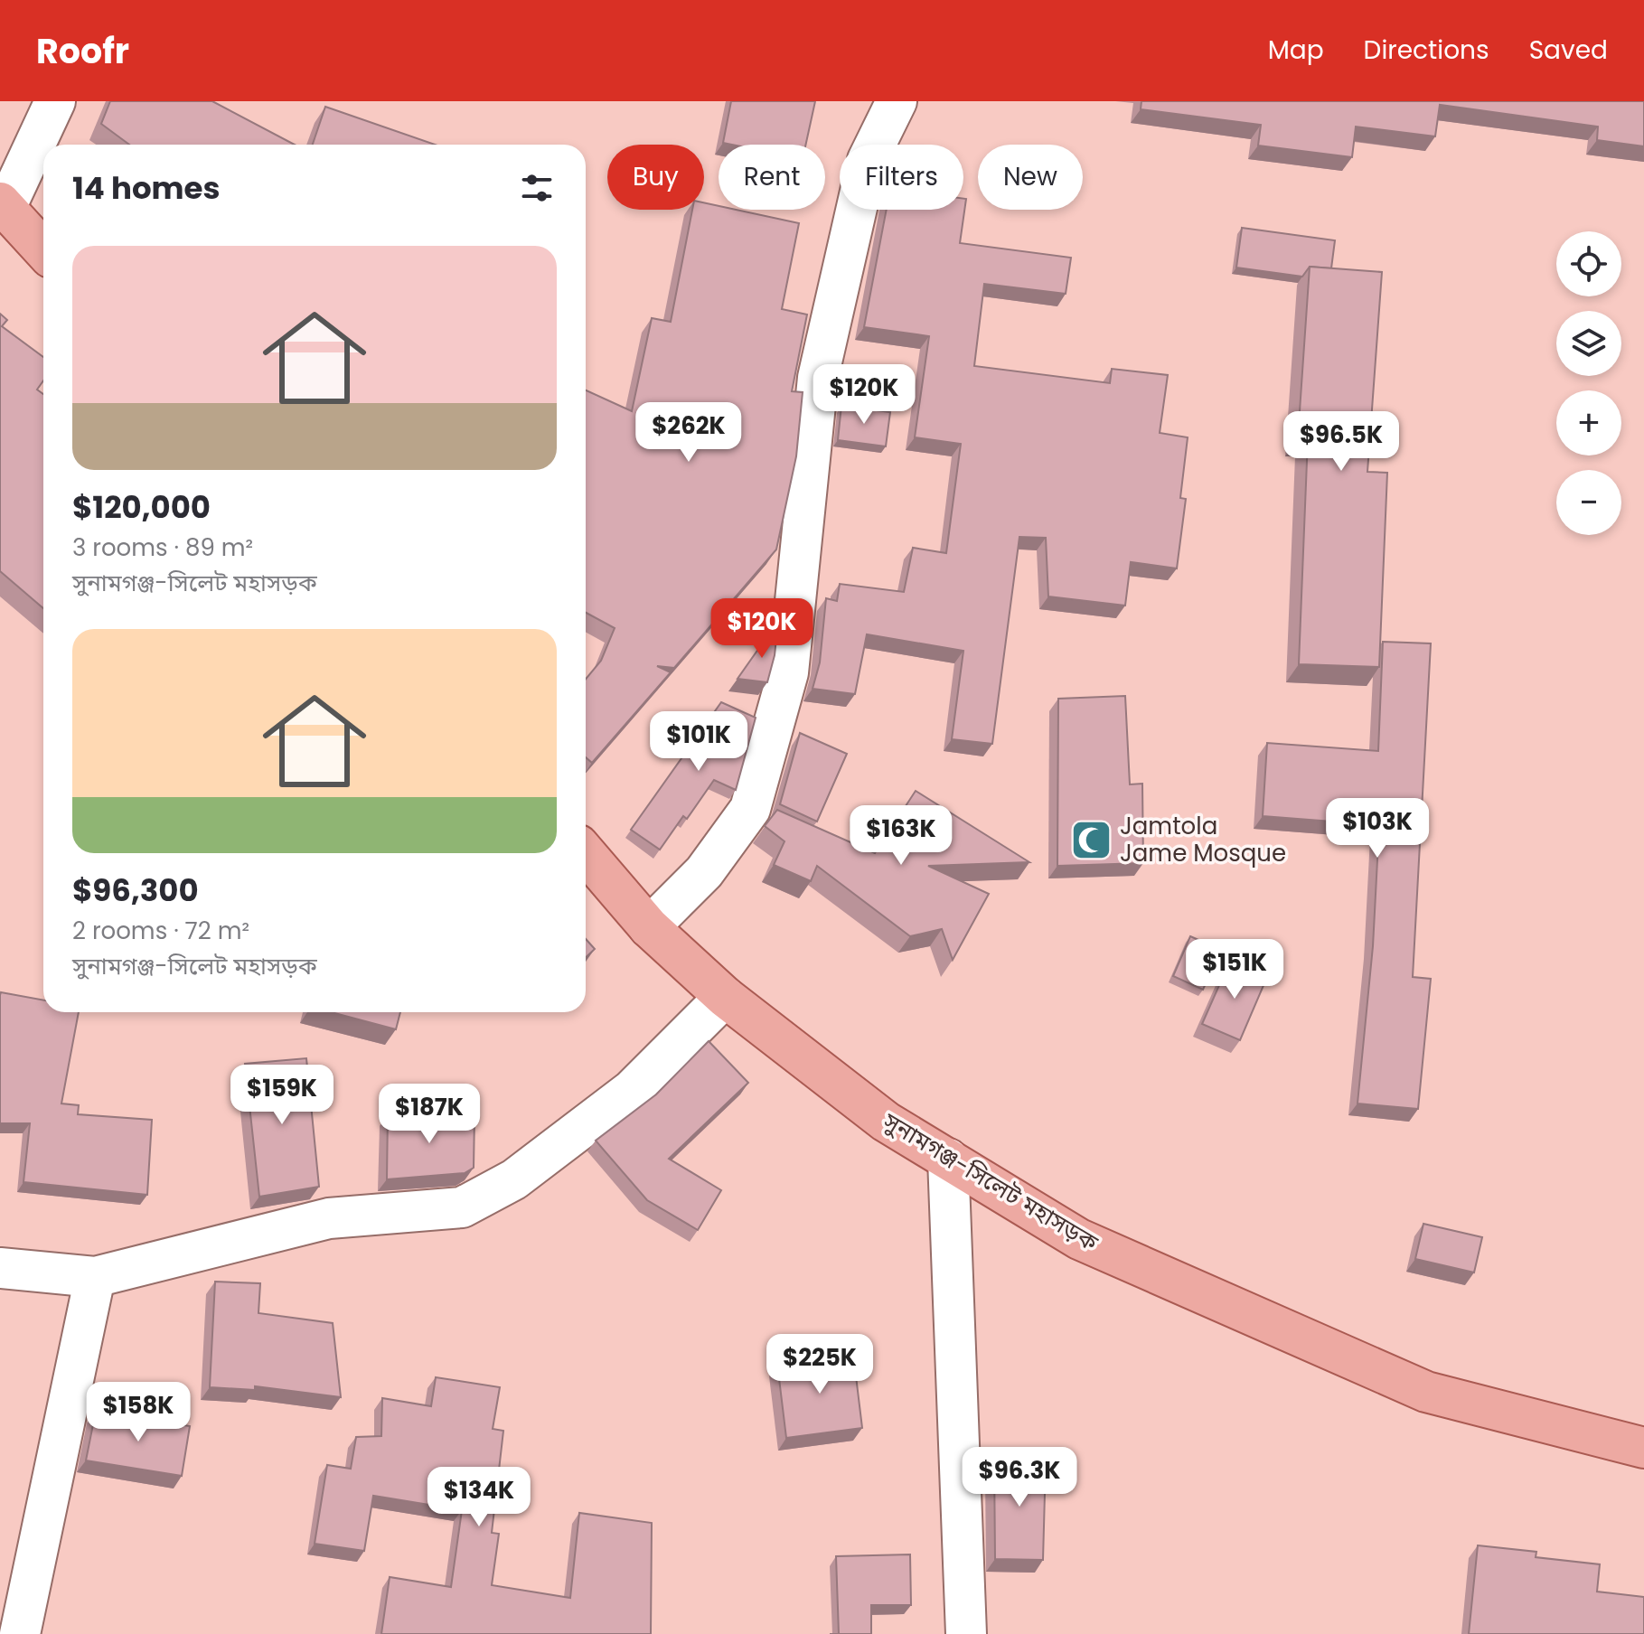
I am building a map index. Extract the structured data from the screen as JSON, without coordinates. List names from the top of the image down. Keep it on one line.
{"streets":{"main road":["সুনামগঞ্জ-সিলেট মহাসড়ক"]},"places":{"mosque":["Jamtola Jame Mosque"]},"page":{"header":"Roofr","nav":["Map","Directions","Saved"],"chip":["Buy","Rent","Filters","New"],"heading":"14 homes","map_buttons":["+","−"],"list":[{"name":"$120,000","note":"3 rooms · 89 m² · সুনামগঞ্জ-সিলেট মহাসড়ক"},{"name":"$96,300","note":"2 rooms · 72 m² · সুনামগঞ্জ-সিলেট মহাসড়ক"}],"price":["$120K","$262K","$96.5K","$120K","$101K","$103K","$163K","$151K","$159K","$187K","$225K","$158K","$96.3K","$134K"]}}
